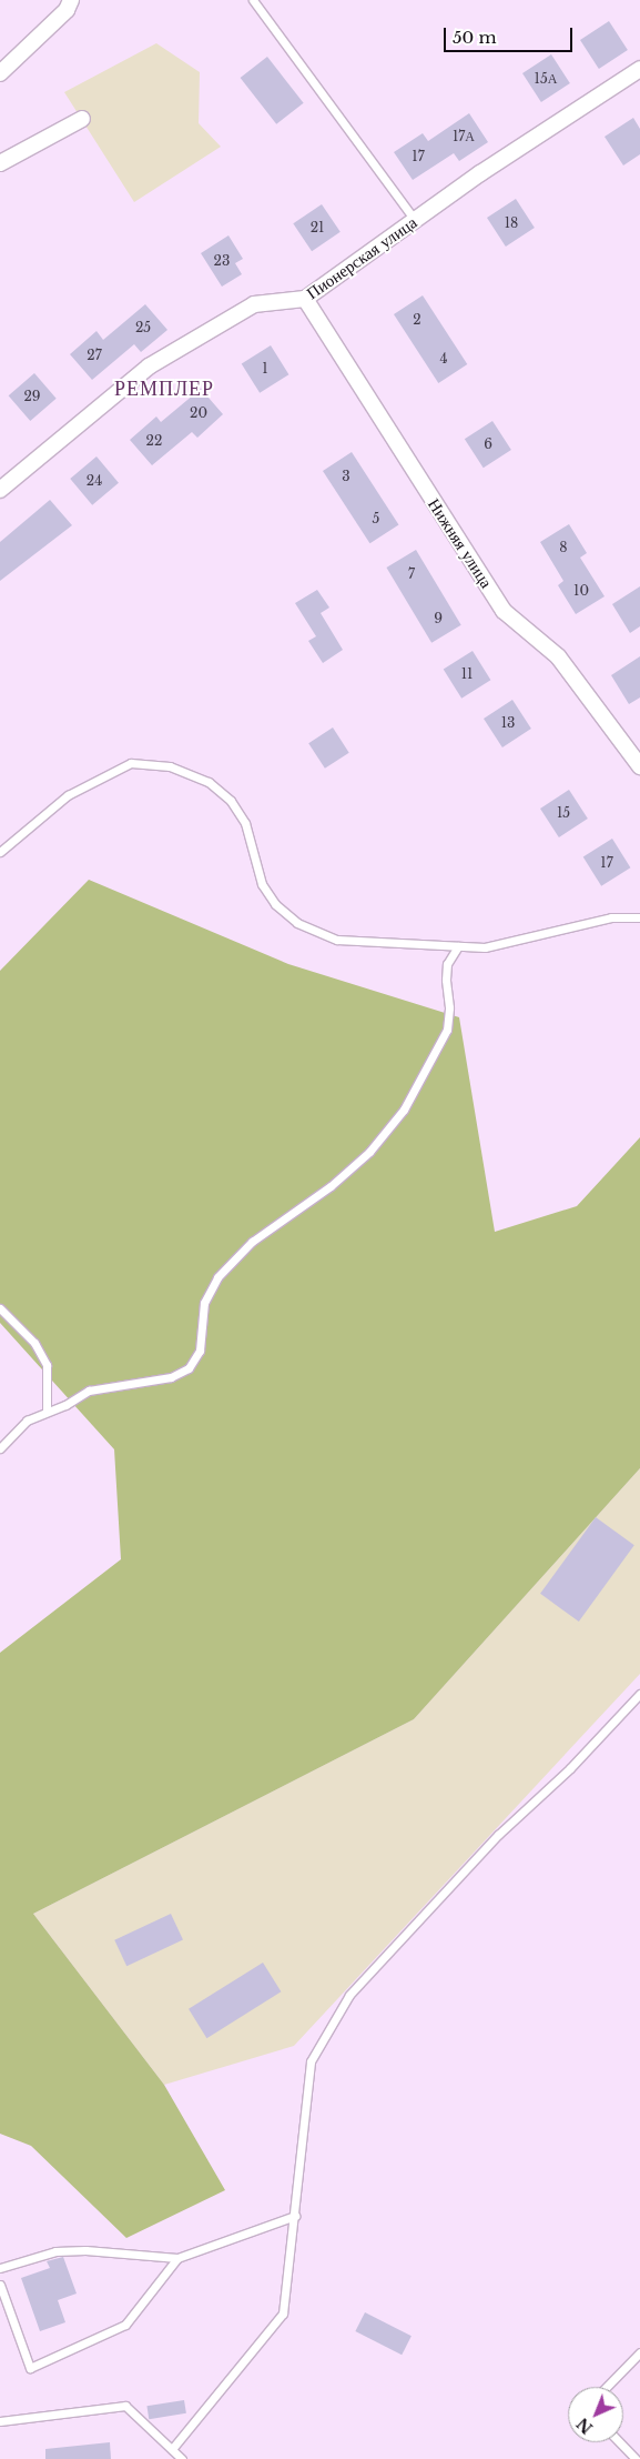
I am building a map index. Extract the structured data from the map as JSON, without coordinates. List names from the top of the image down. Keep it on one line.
{"streets":{"street":["Пионерская улица","Нижняя улица"]},"crossings":[["Пионерская улица","Нижняя улица"]],"districts":["РЕМПЛЕР"],"house_numbers":["15А","17А","17","18","21","23","2","25","27","4","1","29","20","22","6","3","24","5","8","7","10","9","11","13","15","17"],"scale_bar":"50 m","north":"bottom left"}
